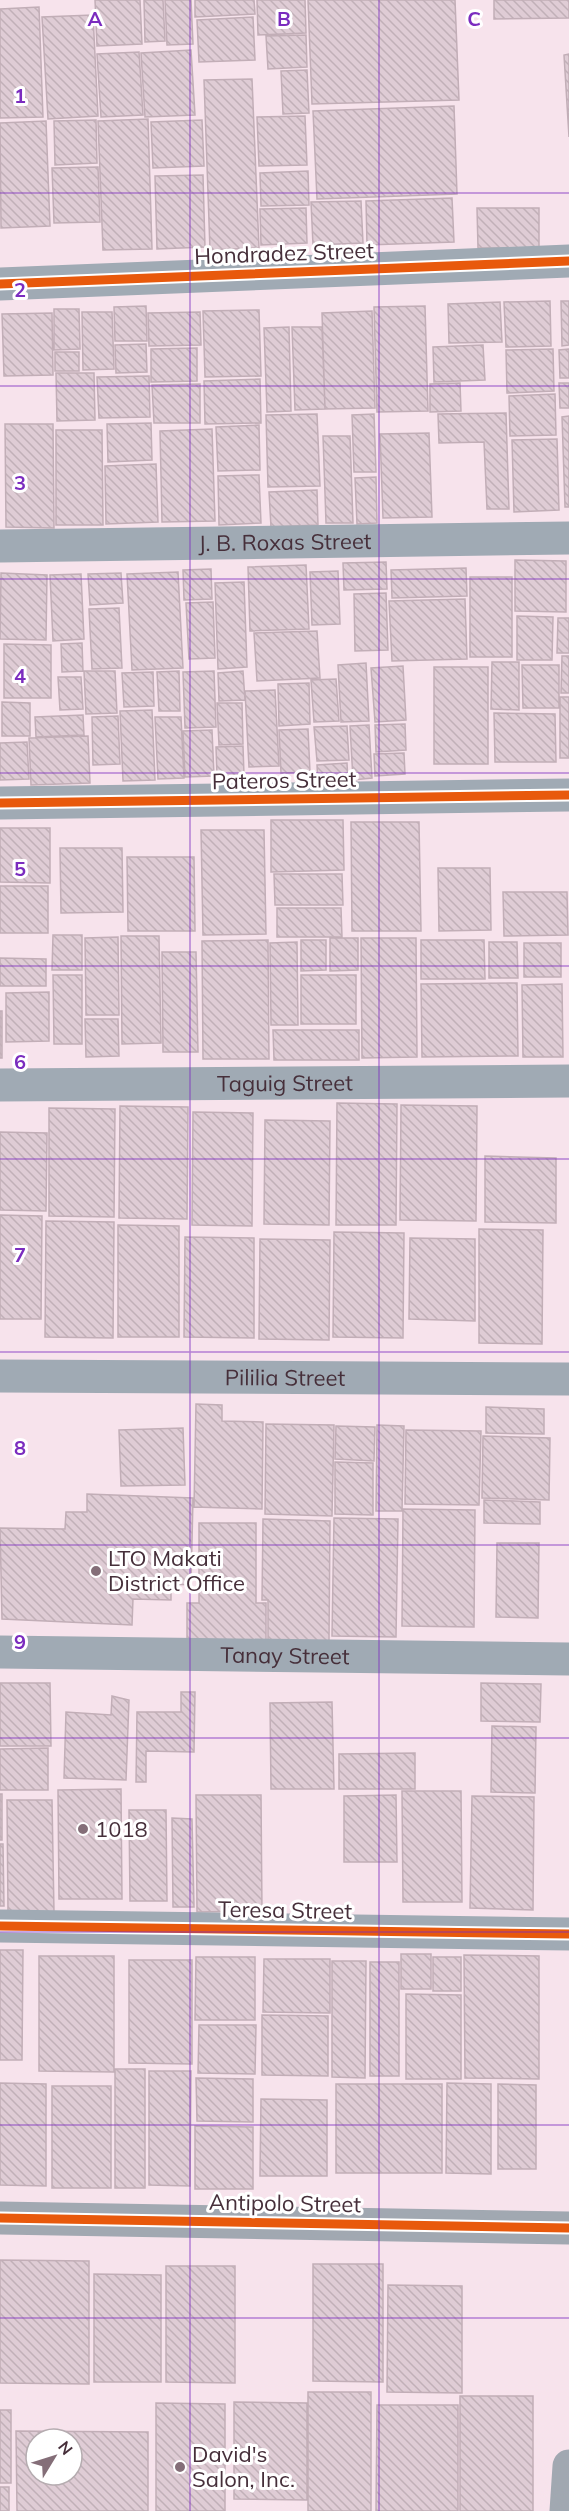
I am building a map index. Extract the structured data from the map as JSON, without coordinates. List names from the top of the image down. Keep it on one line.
{"streets":{"street":["Hondradez Street","J. B. Roxas Street","Pateros Street","Taguig Street","Pililia Street","Tanay Street","Teresa Street","Antipolo Street"]},"places":["LTO Makati District Office","1018","David's Salon, Inc."],"north":"top right","grid":{"columns":["A","B","C"],"rows":["1","2","3","4","5","6","7","8","9"]}}
